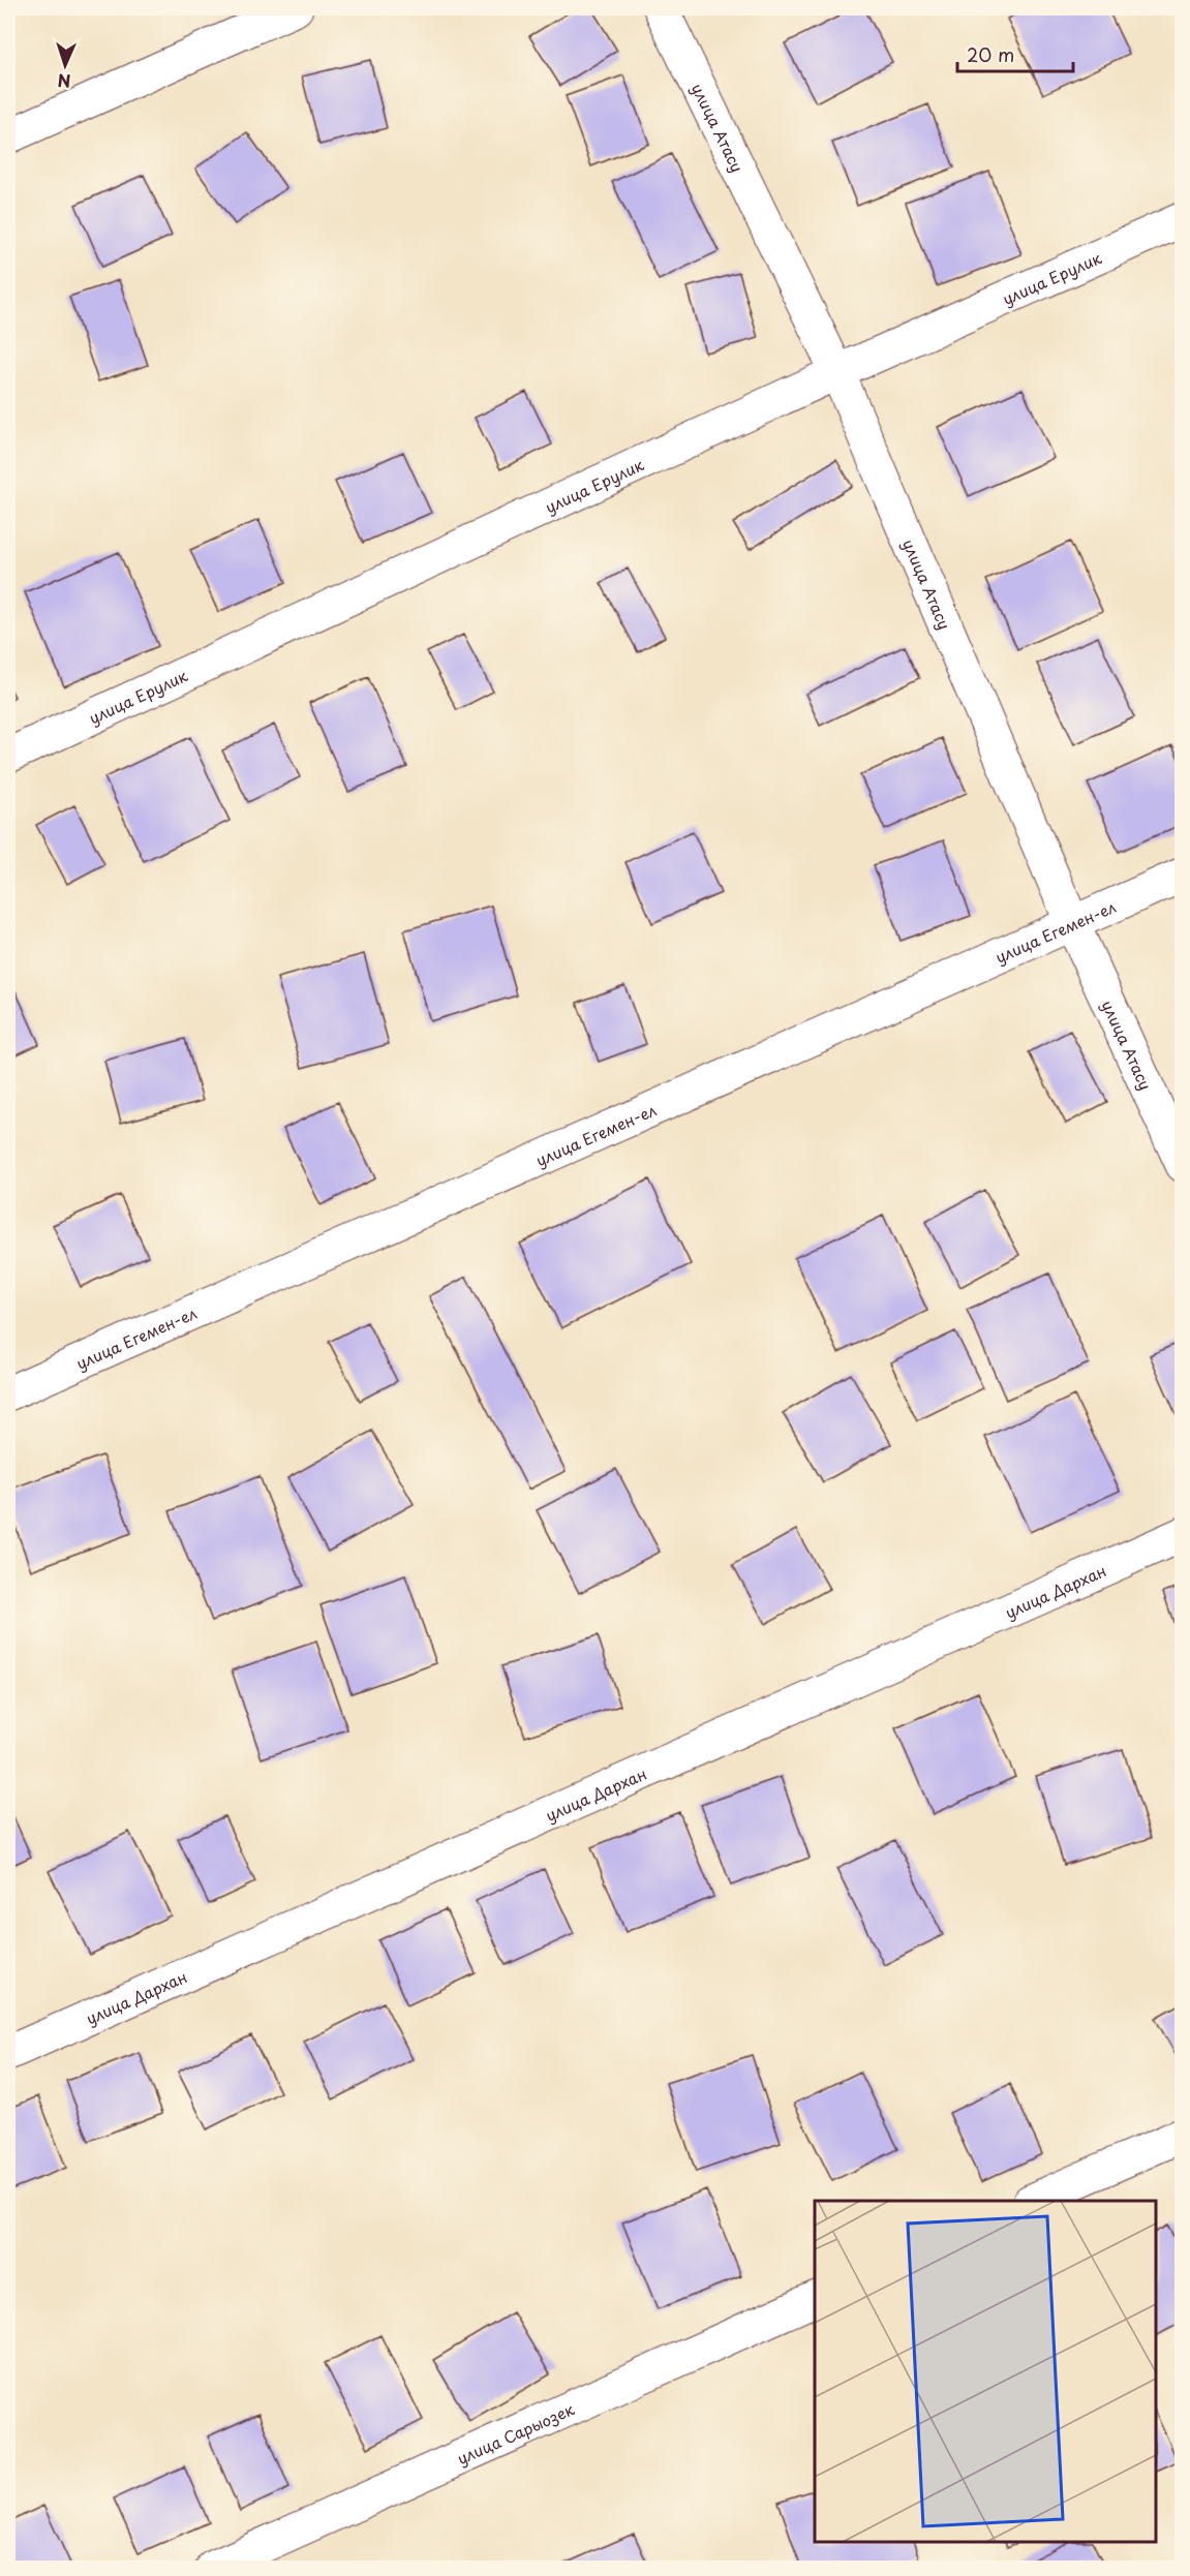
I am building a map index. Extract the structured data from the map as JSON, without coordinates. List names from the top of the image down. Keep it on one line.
{"streets":{"street":["улица Атасу","улица Ерулик","улица Егемен-ел","улица Дархан","улица Сарыозек"]},"crossings":[["улица Атасу","улица Ерулик"],["улица Атасу","улица Егемен-ел"]],"scale_bar":"20 m","north":"bottom"}
